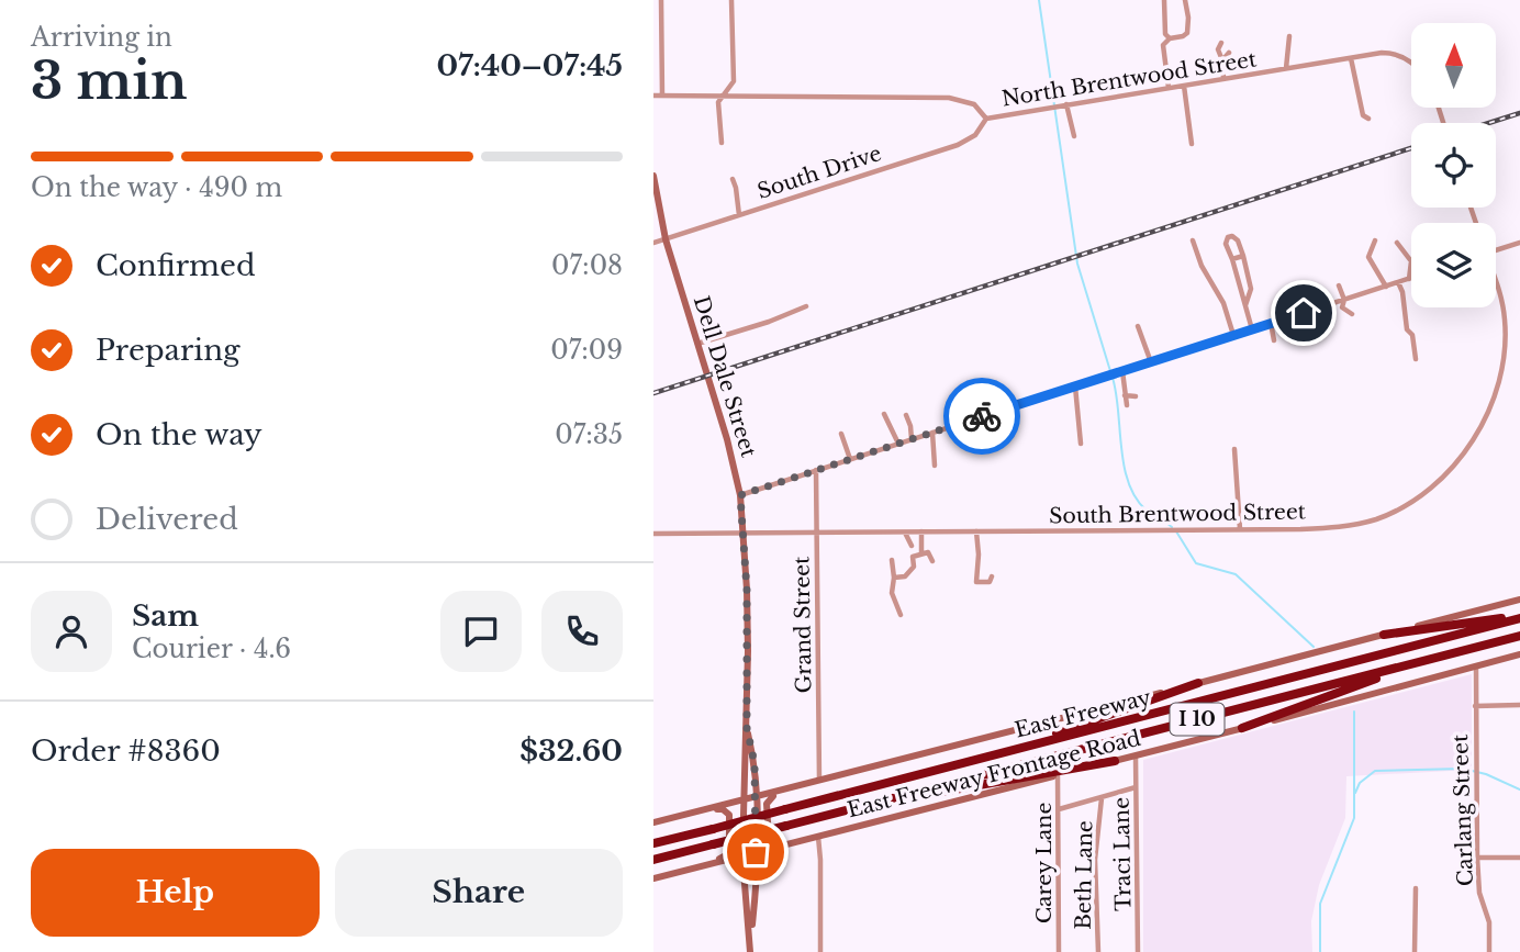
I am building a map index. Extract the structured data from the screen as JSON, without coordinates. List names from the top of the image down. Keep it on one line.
{"streets":{"highway":["East Freeway","I 10"],"main road":["Dell Dale Street","East Freeway Frontage Road"],"street":["North Brentwood Street","South Drive","South Brentwood Street","Grand Street","Carlang Street","Traci Lane","Carey Lane","Beth Lane"]},"crossings":[["North Brentwood Street","South Drive"],["South Drive","Dell Dale Street"],["Dell Dale Street","South Brentwood Street"],["Dell Dale Street","East Freeway Frontage Road"],["South Brentwood Street","Grand Street"],["Grand Street","East Freeway Frontage Road"],["East Freeway Frontage Road","Carlang Street"],["East Freeway Frontage Road","Traci Lane"],["East Freeway Frontage Road","Carey Lane"]],"north":"top","page":{"heading":["3 min","Arriving in","07:40–07:45"],"panel":["Sam","Courier · 4.6","Order #8360","$32.60"],"bar":"On the way · 490 m","list":[["Confirmed","07:08"],["Preparing","07:09"],["On the way","07:35"],"Delivered"],"buttons":["Help","Share"]}}
